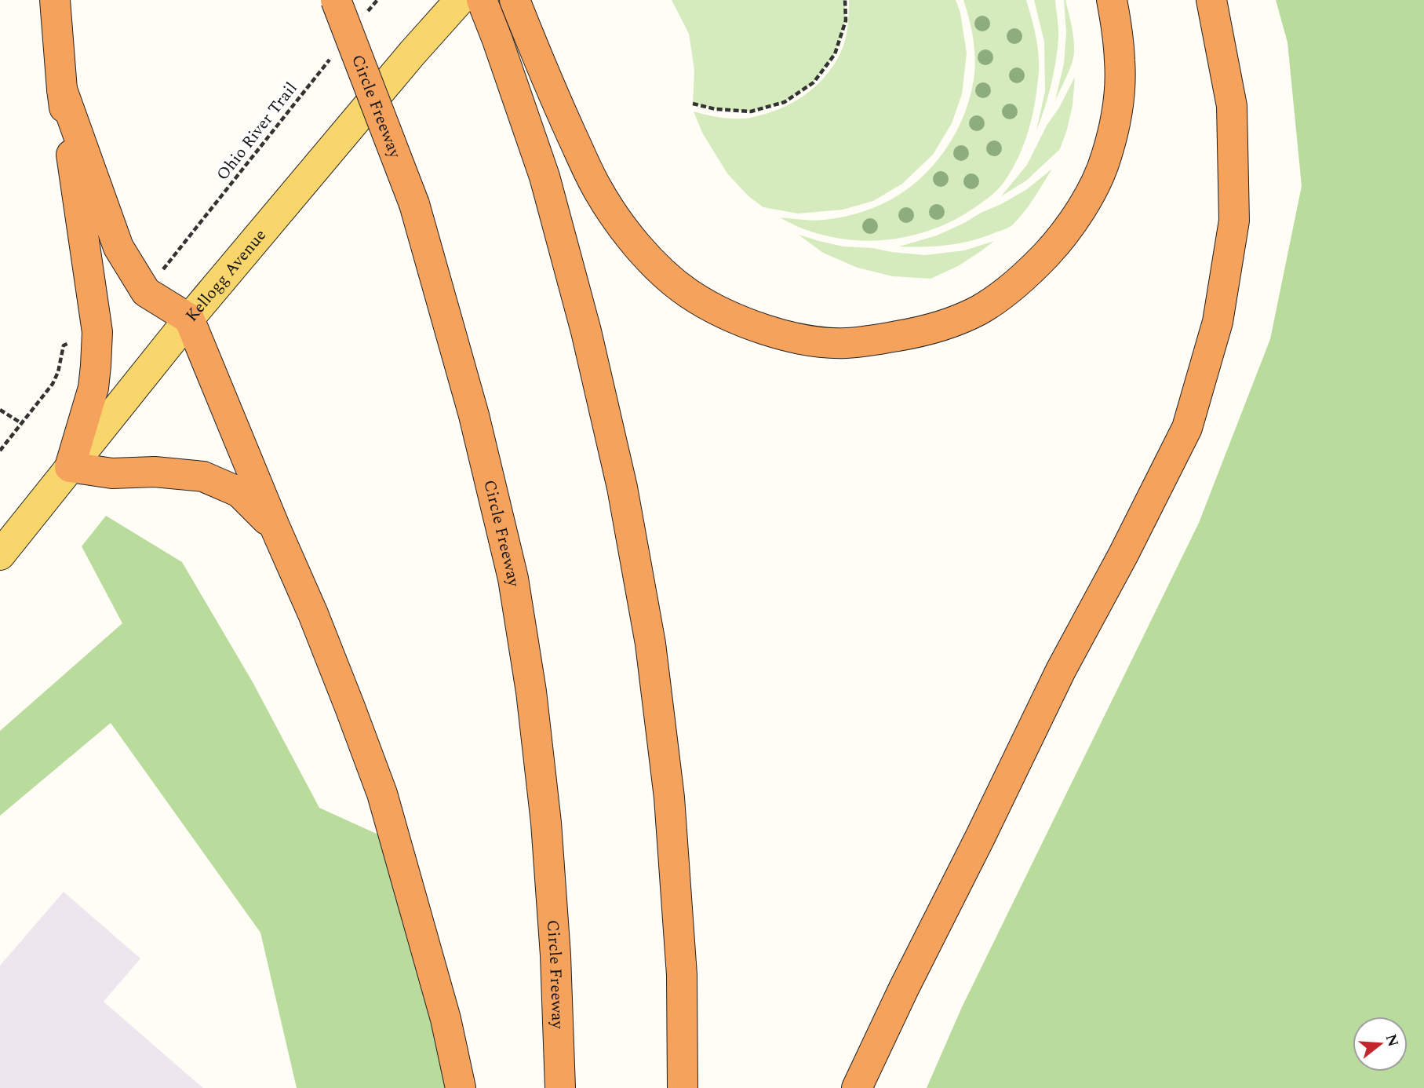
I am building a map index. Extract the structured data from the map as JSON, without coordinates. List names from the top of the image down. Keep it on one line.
{"streets":{"highway":["Circle Freeway"],"main road":["Kellogg Avenue"],"path":["Ohio River Trail"]},"north":"right"}
